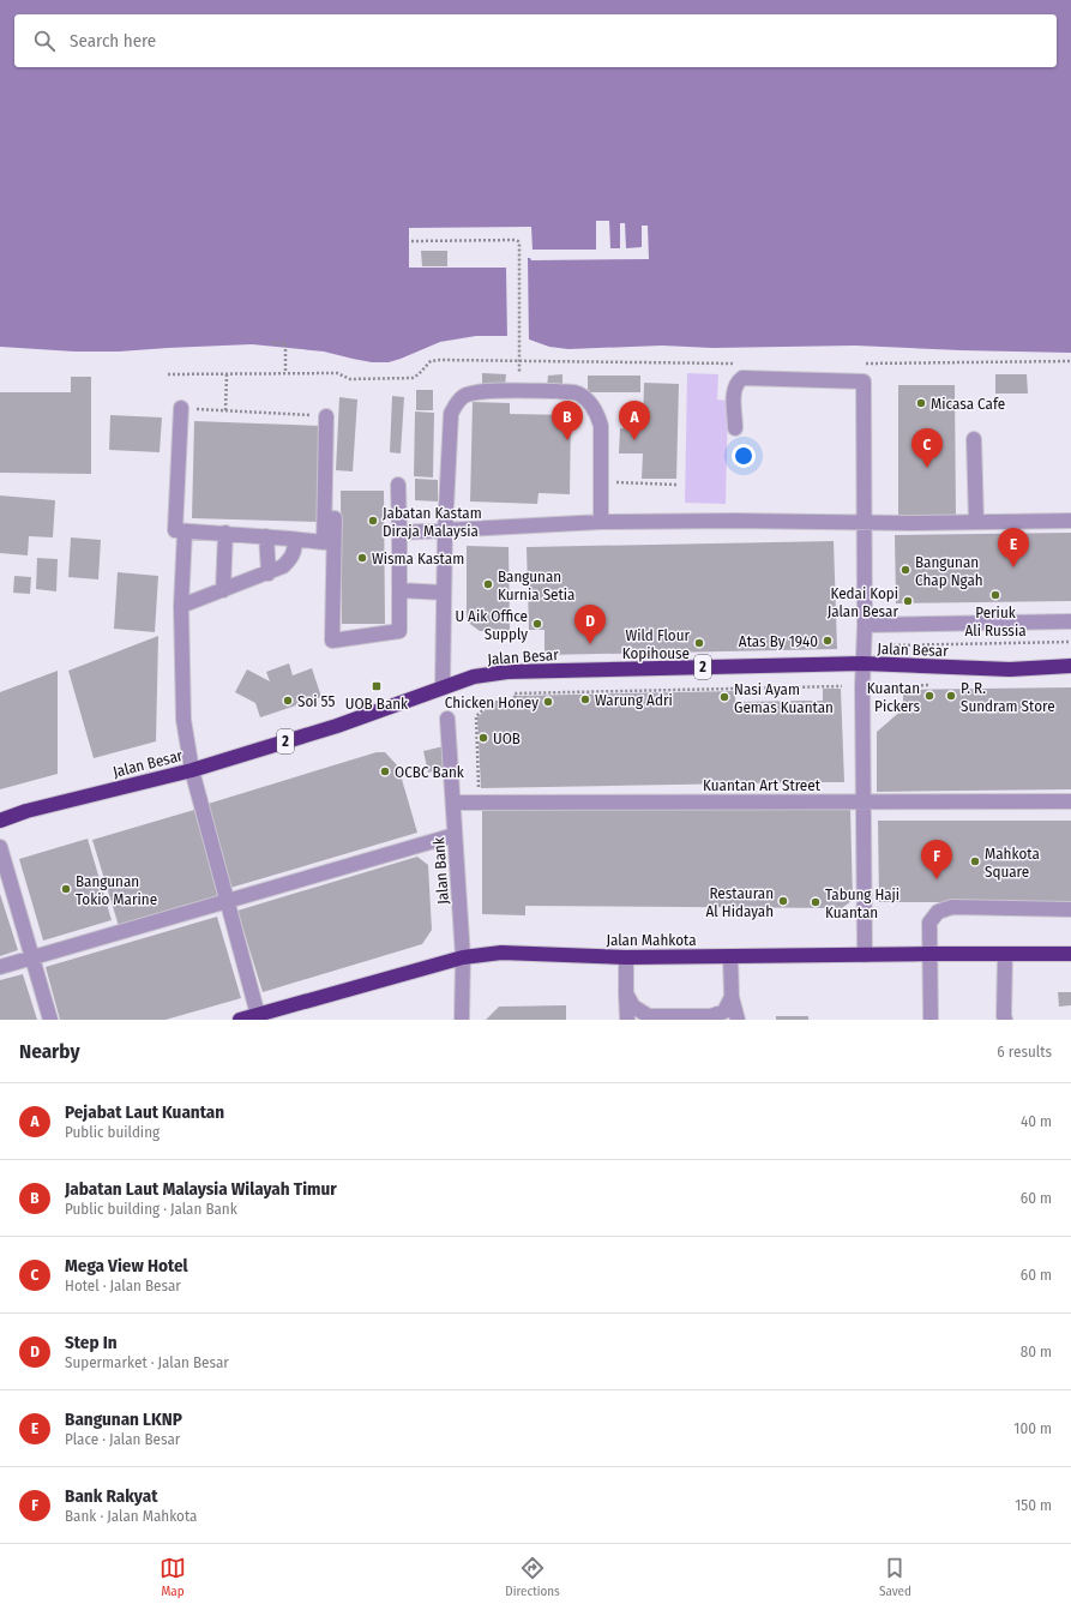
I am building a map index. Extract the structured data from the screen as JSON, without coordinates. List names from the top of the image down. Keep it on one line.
{"streets":{"highway":["Jalan Besar","2","Jalan Mahkota"],"street":["Kuantan Art Street","Jalan Bank"]},"crossings":[["Kuantan Art Street","Jalan Bank"],["Jalan Bank","Jalan Mahkota"]],"places":{"other":["Micasa Cafe","Jabatan Kastam Diraja Malaysia","Wisma Kastam","Bangunan Chap Ngah","Bangunan Kurnia Setia","Periuk Ali Russia","Kedai Kopi Jalan Besar","U Aik Office Supply","Atas By 1940","Wild Flour Kopihouse","Kuantan Pickers","P. R. Sundram Store","Nasi Ayam Gemas Kuantan","Warung Adri","Soi 55","Chicken Honey","UOB","OCBC Bank","Mahkota Square","Bangunan Tokio Marine","Restauran Al Hidayah","Tabung Haji Kuantan"],"transit":["UOB Bank"]},"page":{"search":"Search here","pins":["A","B","C","E","D","F"],"heading":["Nearby","6 results"],"list":[{"mark":"A","name":"Pejabat Laut Kuantan","note":"Public building","value":"40 m"},{"mark":"B","name":"Jabatan Laut Malaysia Wilayah Timur","note":"Public building · Jalan Bank","value":"60 m"},{"mark":"C","name":"Mega View Hotel","note":"Hotel · Jalan Besar","value":"60 m"},{"mark":"D","name":"Step In","note":"Supermarket · Jalan Besar","value":"80 m"},{"mark":"E","name":"Bangunan LKNP","note":"Place · Jalan Besar","value":"100 m"},{"mark":"F","name":"Bank Rakyat","note":"Bank · Jalan Mahkota","value":"150 m"}],"nav":["Map","Directions","Saved"]}}
